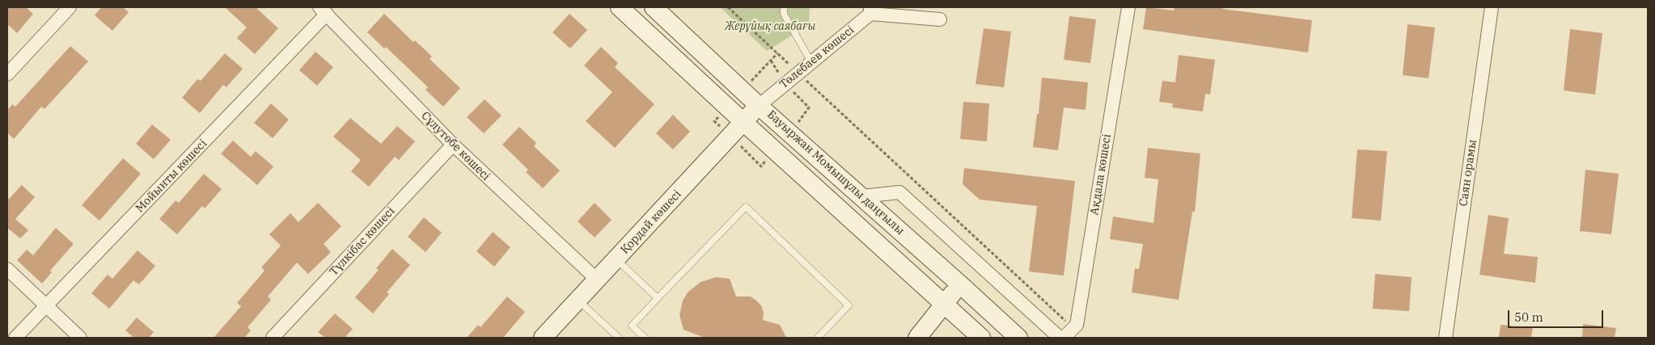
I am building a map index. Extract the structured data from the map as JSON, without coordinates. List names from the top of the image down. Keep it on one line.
{"streets":{"main road":["Бауыржан Момышұлы даңғылы","Қордай көшесі"],"street":["Төлебаев көшесі","Сұлутөбе көшесі","Саян орамы","Ақдала көшесі","Мойынты көшесі","Түлкібас көшесі"]},"crossings":[["Төлебаев көшесі","Бауыржан Момышұлы даңғылы"],["Төлебаев көшесі","Қордай көшесі"],["Сұлутөбе көшесі","Мойынты көшесі"],["Сұлутөбе көшесі","Қордай көшесі"],["Сұлутөбе көшесі","Түлкібас көшесі"],["Бауыржан Момышұлы даңғылы","Қордай көшесі"]],"parks":["Жерұйық саябағы"],"scale_bar":"50 m"}
